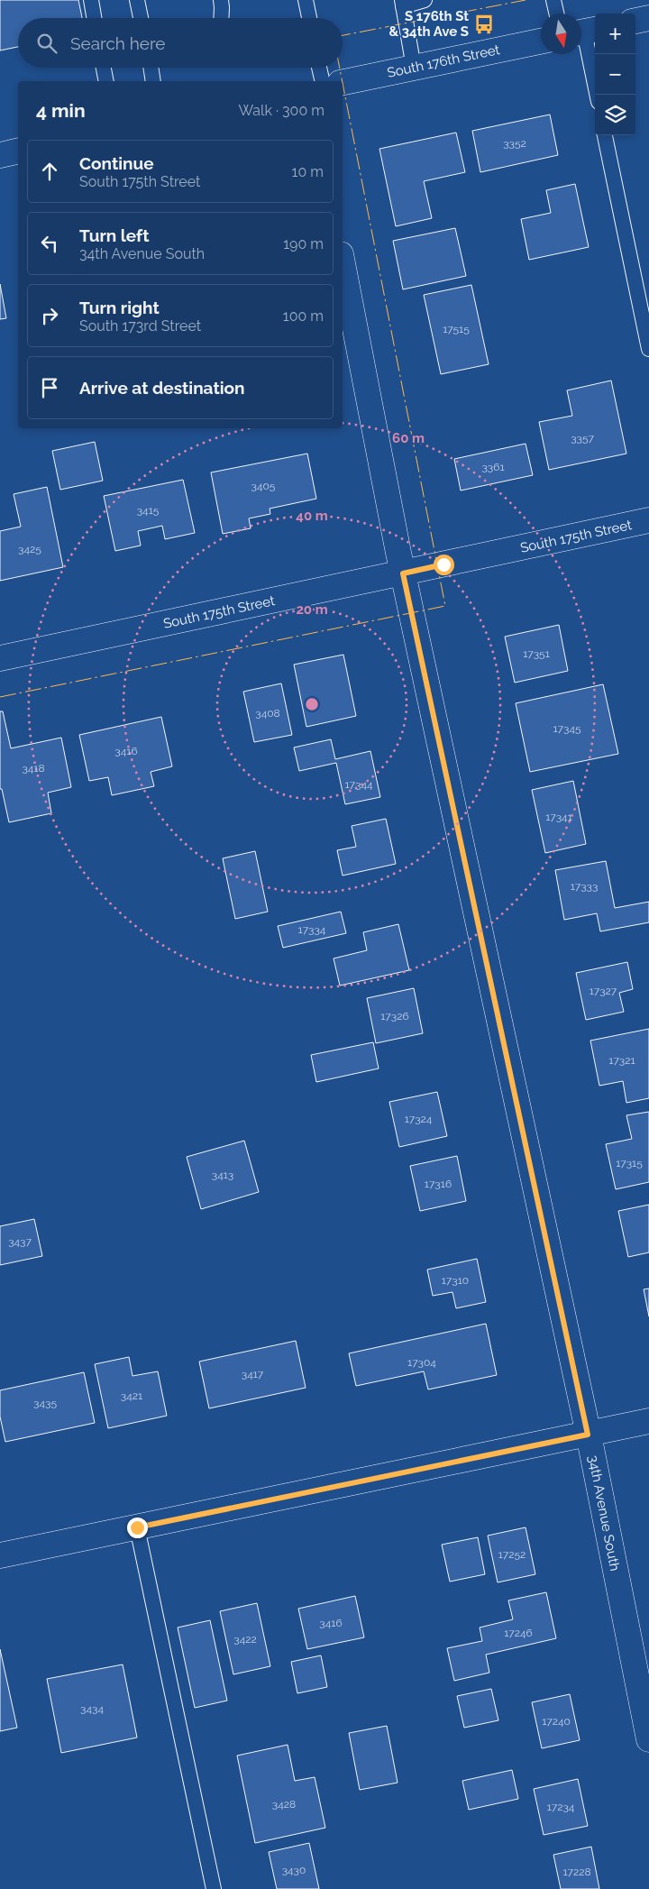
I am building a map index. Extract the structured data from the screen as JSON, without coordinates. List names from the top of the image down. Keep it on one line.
{"streets":{"street":["South 176th Street","South 175th Street","34th Avenue South"]},"crossings":[["South 175th Street","34th Avenue South"]],"places":{"bus stop":["S 176th St & 34th Ave S"]},"house_numbers":["3352","17515","3357","3361","3405","3415","3425","17351","3408","17345","3416","3418","17344","17341","17333","17334","17327","17326","17321","17324","17315","3413","17316","3437","17310","17304","3417","3421","3435","17252","3416","17246","3422","3434","17240","3428","17234","3430","17228"],"north":"bottom","page":{"map_buttons":["+","−"],"search":"Search here","heading":["4 min","Walk · 300 m"],"list":[["Continue","South 175th Street","10 m"],["Turn left","34th Avenue South","190 m"],["Turn right","South 173rd Street","100 m"],"Arrive at destination"]},"rings":["60 m","40 m","20 m"]}
